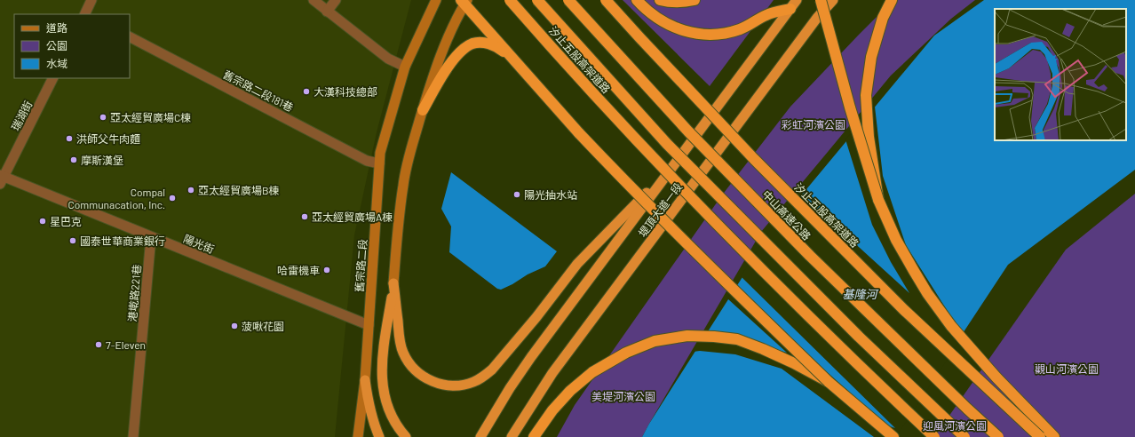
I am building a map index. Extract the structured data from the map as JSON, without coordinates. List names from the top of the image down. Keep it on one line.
{"streets":{"highway":["汐止五股高架道路","堤頂大道一段","中山高速公路"],"main road":["舊宗路二段"],"street":["舊宗路二段181巷","瑞湖街","陽光街","港墘路221巷"]},"crossings":[["舊宗路二段181巷","舊宗路二段"],["瑞湖街","陽光街"],["陽光街","舊宗路二段"],["陽光街","港墘路221巷"]],"water":["基隆河"],"parks":["彩虹河濱公園","觀山河濱公園","美堤河濱公園","迎風河濱公園"],"places":["大漢科技總部","亞太經貿廣場C棟","洪師父牛肉麵","摩斯漢堡","亞太經貿廣場B棟","陽光抽水站","Compal Communacation, Inc.","亞太經貿廣場A棟","星巴克","國泰世華商業銀行","哈雷機車","菠啾花園","7-Eleven"],"legend":["道路","公園","水域"]}
